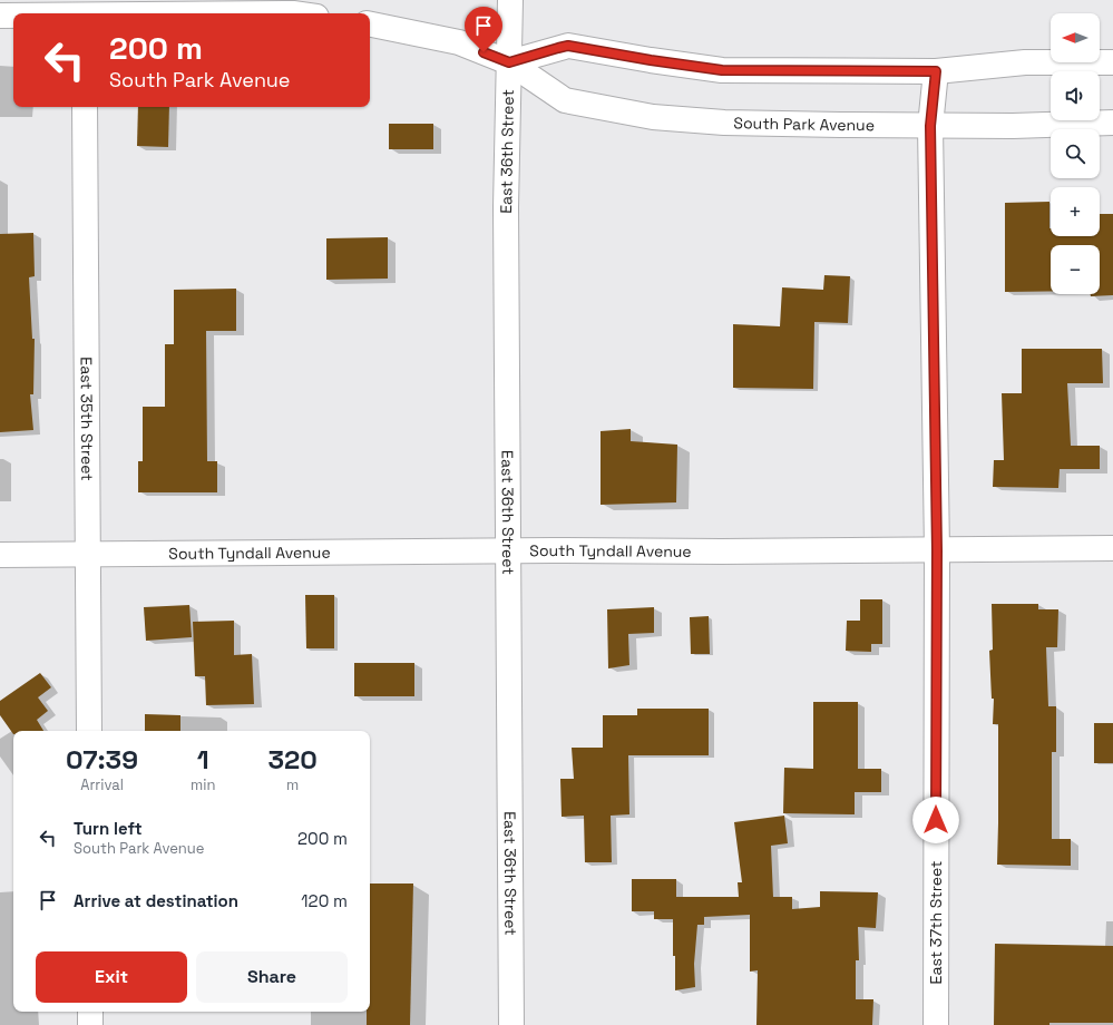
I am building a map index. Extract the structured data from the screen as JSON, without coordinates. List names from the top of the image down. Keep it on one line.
{"streets":{"street":["South Park Avenue","East 36th Street","East 35th Street","South Tyndall Avenue","East 37th Street"]},"crossings":[["South Park Avenue","East 36th Street"],["South Park Avenue","East 37th Street"],["East 36th Street","South Tyndall Avenue"],["East 35th Street","South Tyndall Avenue"],["South Tyndall Avenue","East 37th Street"]],"north":"left","page":{"map_buttons":["+","−"],"turn":["200 m","South Park Avenue"],"eta":["07:39","Arrival","1","min","320","m"],"list":[{"name":"Turn left","note":"South Park Avenue","value":"200 m"},{"name":"Arrive at destination","value":"120 m"}],"buttons":["Exit","Share"]}}
